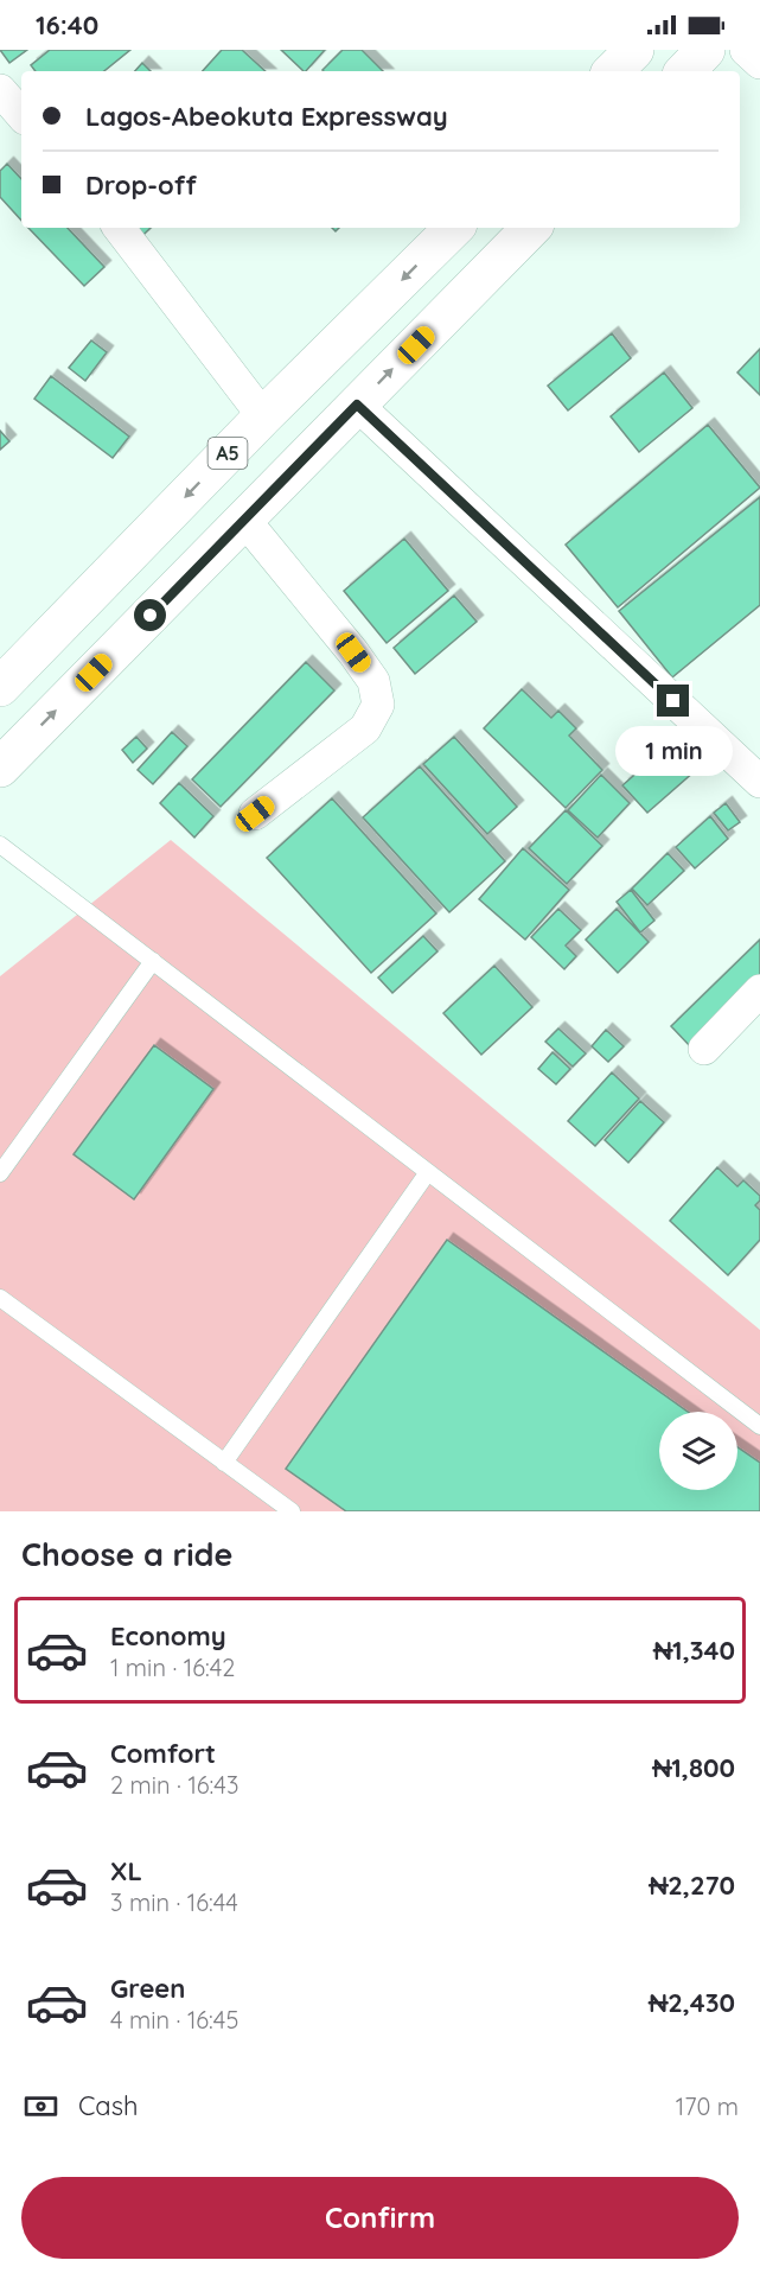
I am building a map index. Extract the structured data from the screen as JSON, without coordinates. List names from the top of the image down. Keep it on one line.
{"streets":{"highway":["A5"]},"page":{"status":"16:40","banner":["Lagos-Abeokuta Expressway","Drop-off"],"bubble":"1 min","heading":"Choose a ride","list":[{"name":"Economy","note":"1 min · 16:42","value":"₦1,340"},{"name":"Comfort","note":"2 min · 16:43","value":"₦1,800"},{"name":"XL","note":"3 min · 16:44","value":"₦2,270"},{"name":"Green","note":"4 min · 16:45","value":"₦2,430"}],"pay":["Cash","170 m"],"buttons":"Confirm"}}
